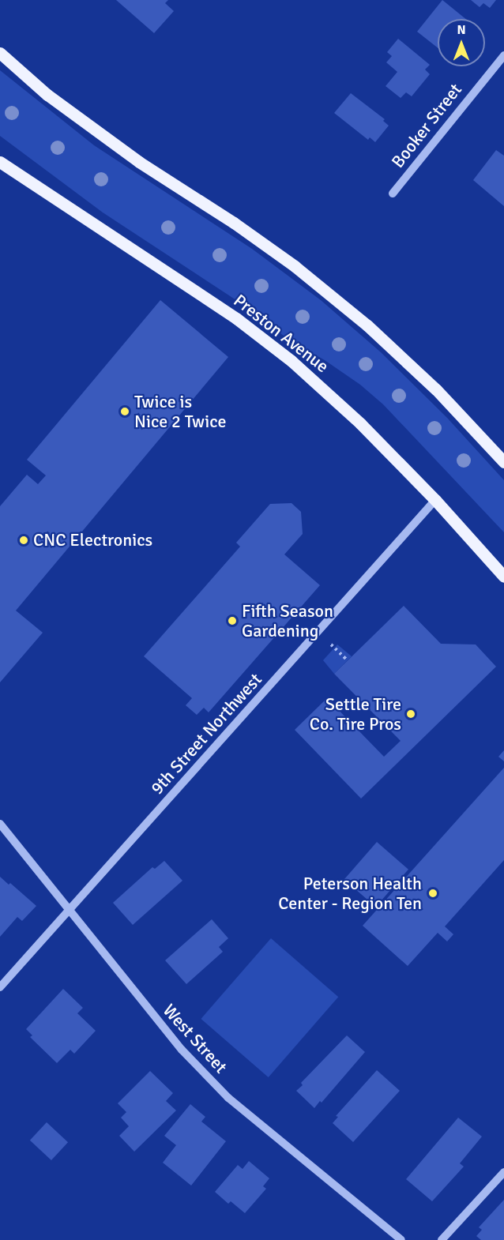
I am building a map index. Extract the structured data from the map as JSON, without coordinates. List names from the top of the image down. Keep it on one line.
{"streets":{"main road":["Preston Avenue"],"street":["Booker Street","9th Street Northwest","West Street"]},"crossings":[["Preston Avenue","9th Street Northwest"],["9th Street Northwest","West Street"]],"places":["Twice is Nice 2 Twice","CNC Electronics","Fifth Season Gardening","Settle Tire Co. Tire Pros","Peterson Health Center - Region Ten"],"north":"top"}
